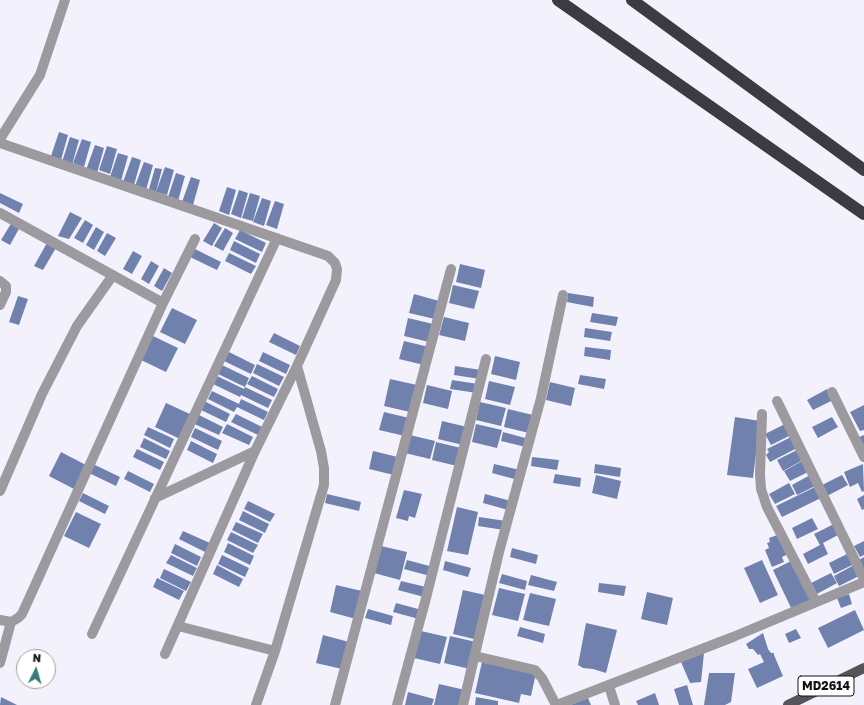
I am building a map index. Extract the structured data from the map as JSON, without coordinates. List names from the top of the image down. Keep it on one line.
{"streets":{"main road":["MD2614"]},"north":"top"}
